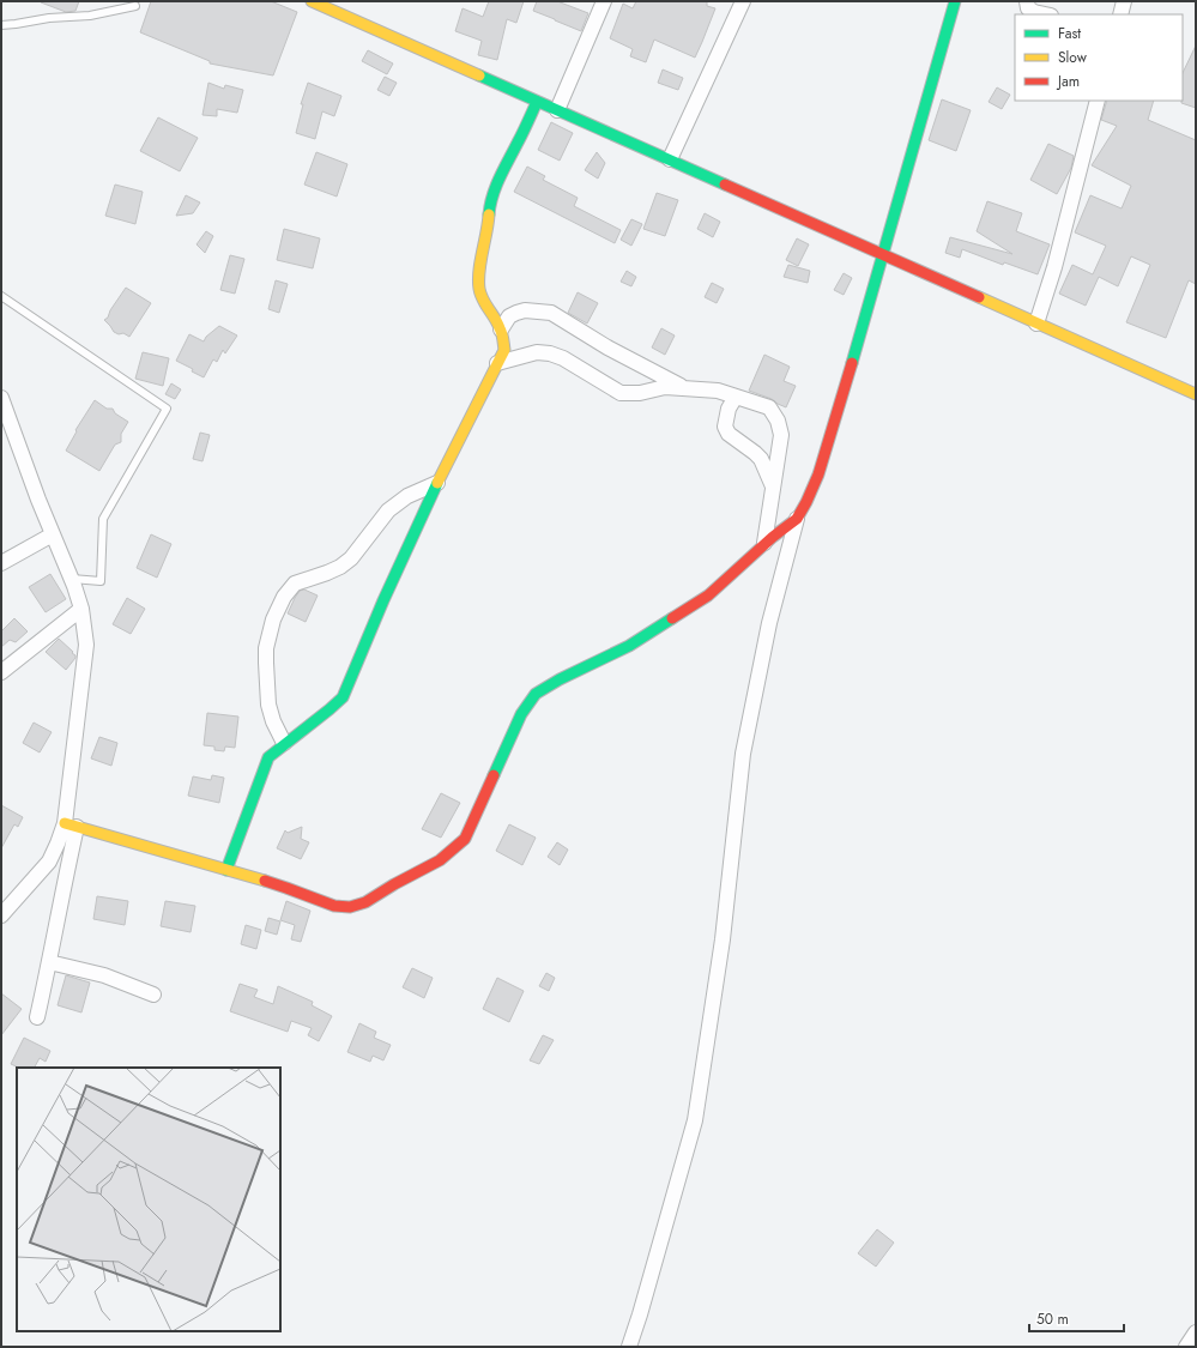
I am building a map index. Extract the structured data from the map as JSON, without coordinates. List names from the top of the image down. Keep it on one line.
{"legend":["Fast","Slow","Jam"],"scale_bar":"50 m"}
